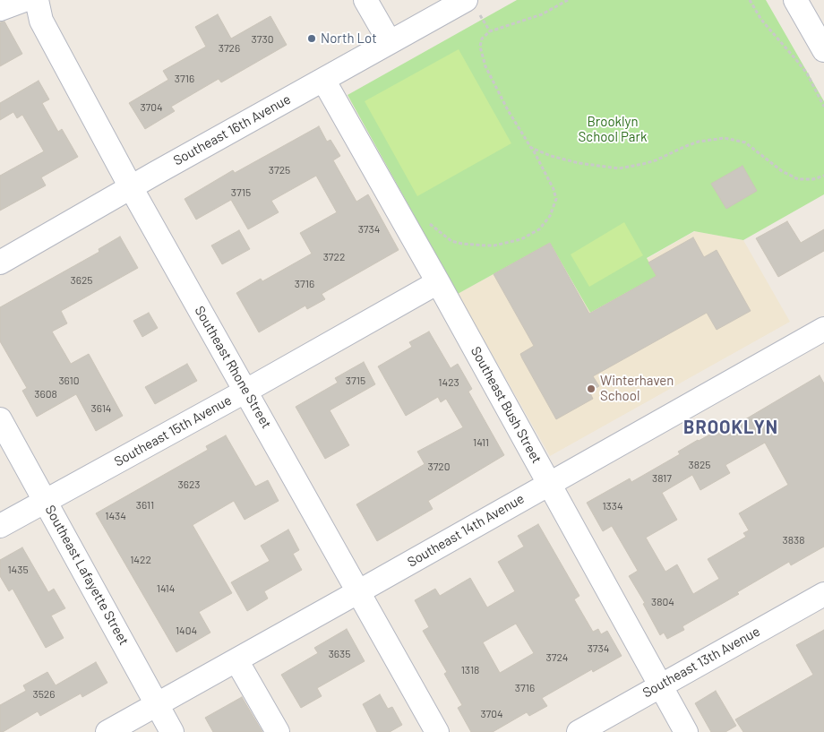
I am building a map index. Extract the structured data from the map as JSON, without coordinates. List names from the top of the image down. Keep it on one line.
{"streets":{"street":["Southeast 16th Avenue","Southeast Rhone Street","Southeast Bush Street","Southeast 15th Avenue","Southeast 14th Avenue","Southeast Lafayette Street","Southeast 13th Avenue"]},"crossings":[["Southeast 16th Avenue","Southeast Rhone Street"],["Southeast 16th Avenue","Southeast Bush Street"],["Southeast Rhone Street","Southeast 15th Avenue"],["Southeast Rhone Street","Southeast 14th Avenue"],["Southeast Bush Street","Southeast 15th Avenue"],["Southeast Bush Street","Southeast 14th Avenue"],["Southeast Bush Street","Southeast 13th Avenue"],["Southeast 15th Avenue","Southeast Lafayette Street"],["Southeast 14th Avenue","Southeast Lafayette Street"]],"districts":["BROOKLYN"],"parks":["Brooklyn School Park"],"places":["North Lot","Winterhaven School"],"house_numbers":["3730","3726","3716","3704","3725","3715","3734","3722","3625","3716","3610","3715","1423","3608","3614","1411","3825","3720","3817","3623","3611","1334","1434","3838","1422","1435","1414","3804","1404","3734","3635","3724","1318","3716","3526","3704"]}
